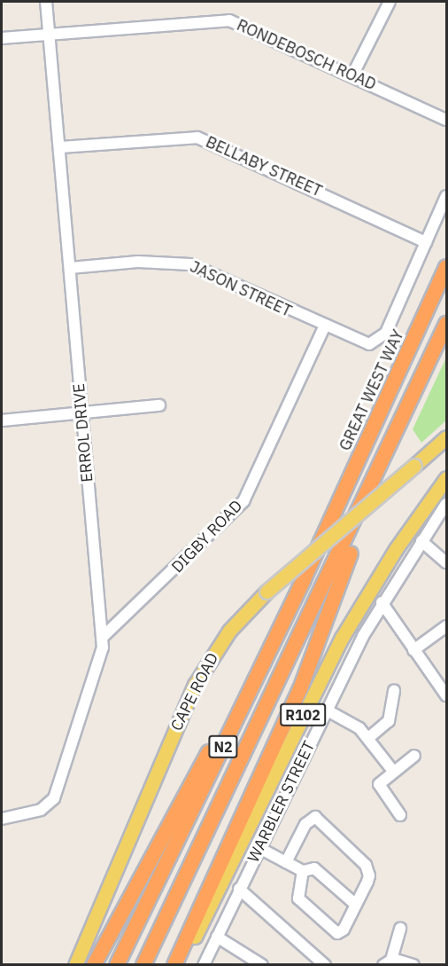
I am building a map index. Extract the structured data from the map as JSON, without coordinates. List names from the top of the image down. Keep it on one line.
{"streets":{"highway":["GREAT WEST WAY","N2"],"main road":["CAPE ROAD","R102"],"street":["RONDEBOSCH ROAD","BELLABY STREET","JASON STREET","ERROL DRIVE","DIGBY ROAD","WARBLER STREET"]},"crossings":[["RONDEBOSCH ROAD","ERROL DRIVE"],["BELLABY STREET","GREAT WEST WAY"],["BELLABY STREET","ERROL DRIVE"],["JASON STREET","GREAT WEST WAY"],["JASON STREET","ERROL DRIVE"],["JASON STREET","DIGBY ROAD"],["GREAT WEST WAY","N2"],["ERROL DRIVE","DIGBY ROAD"]]}
